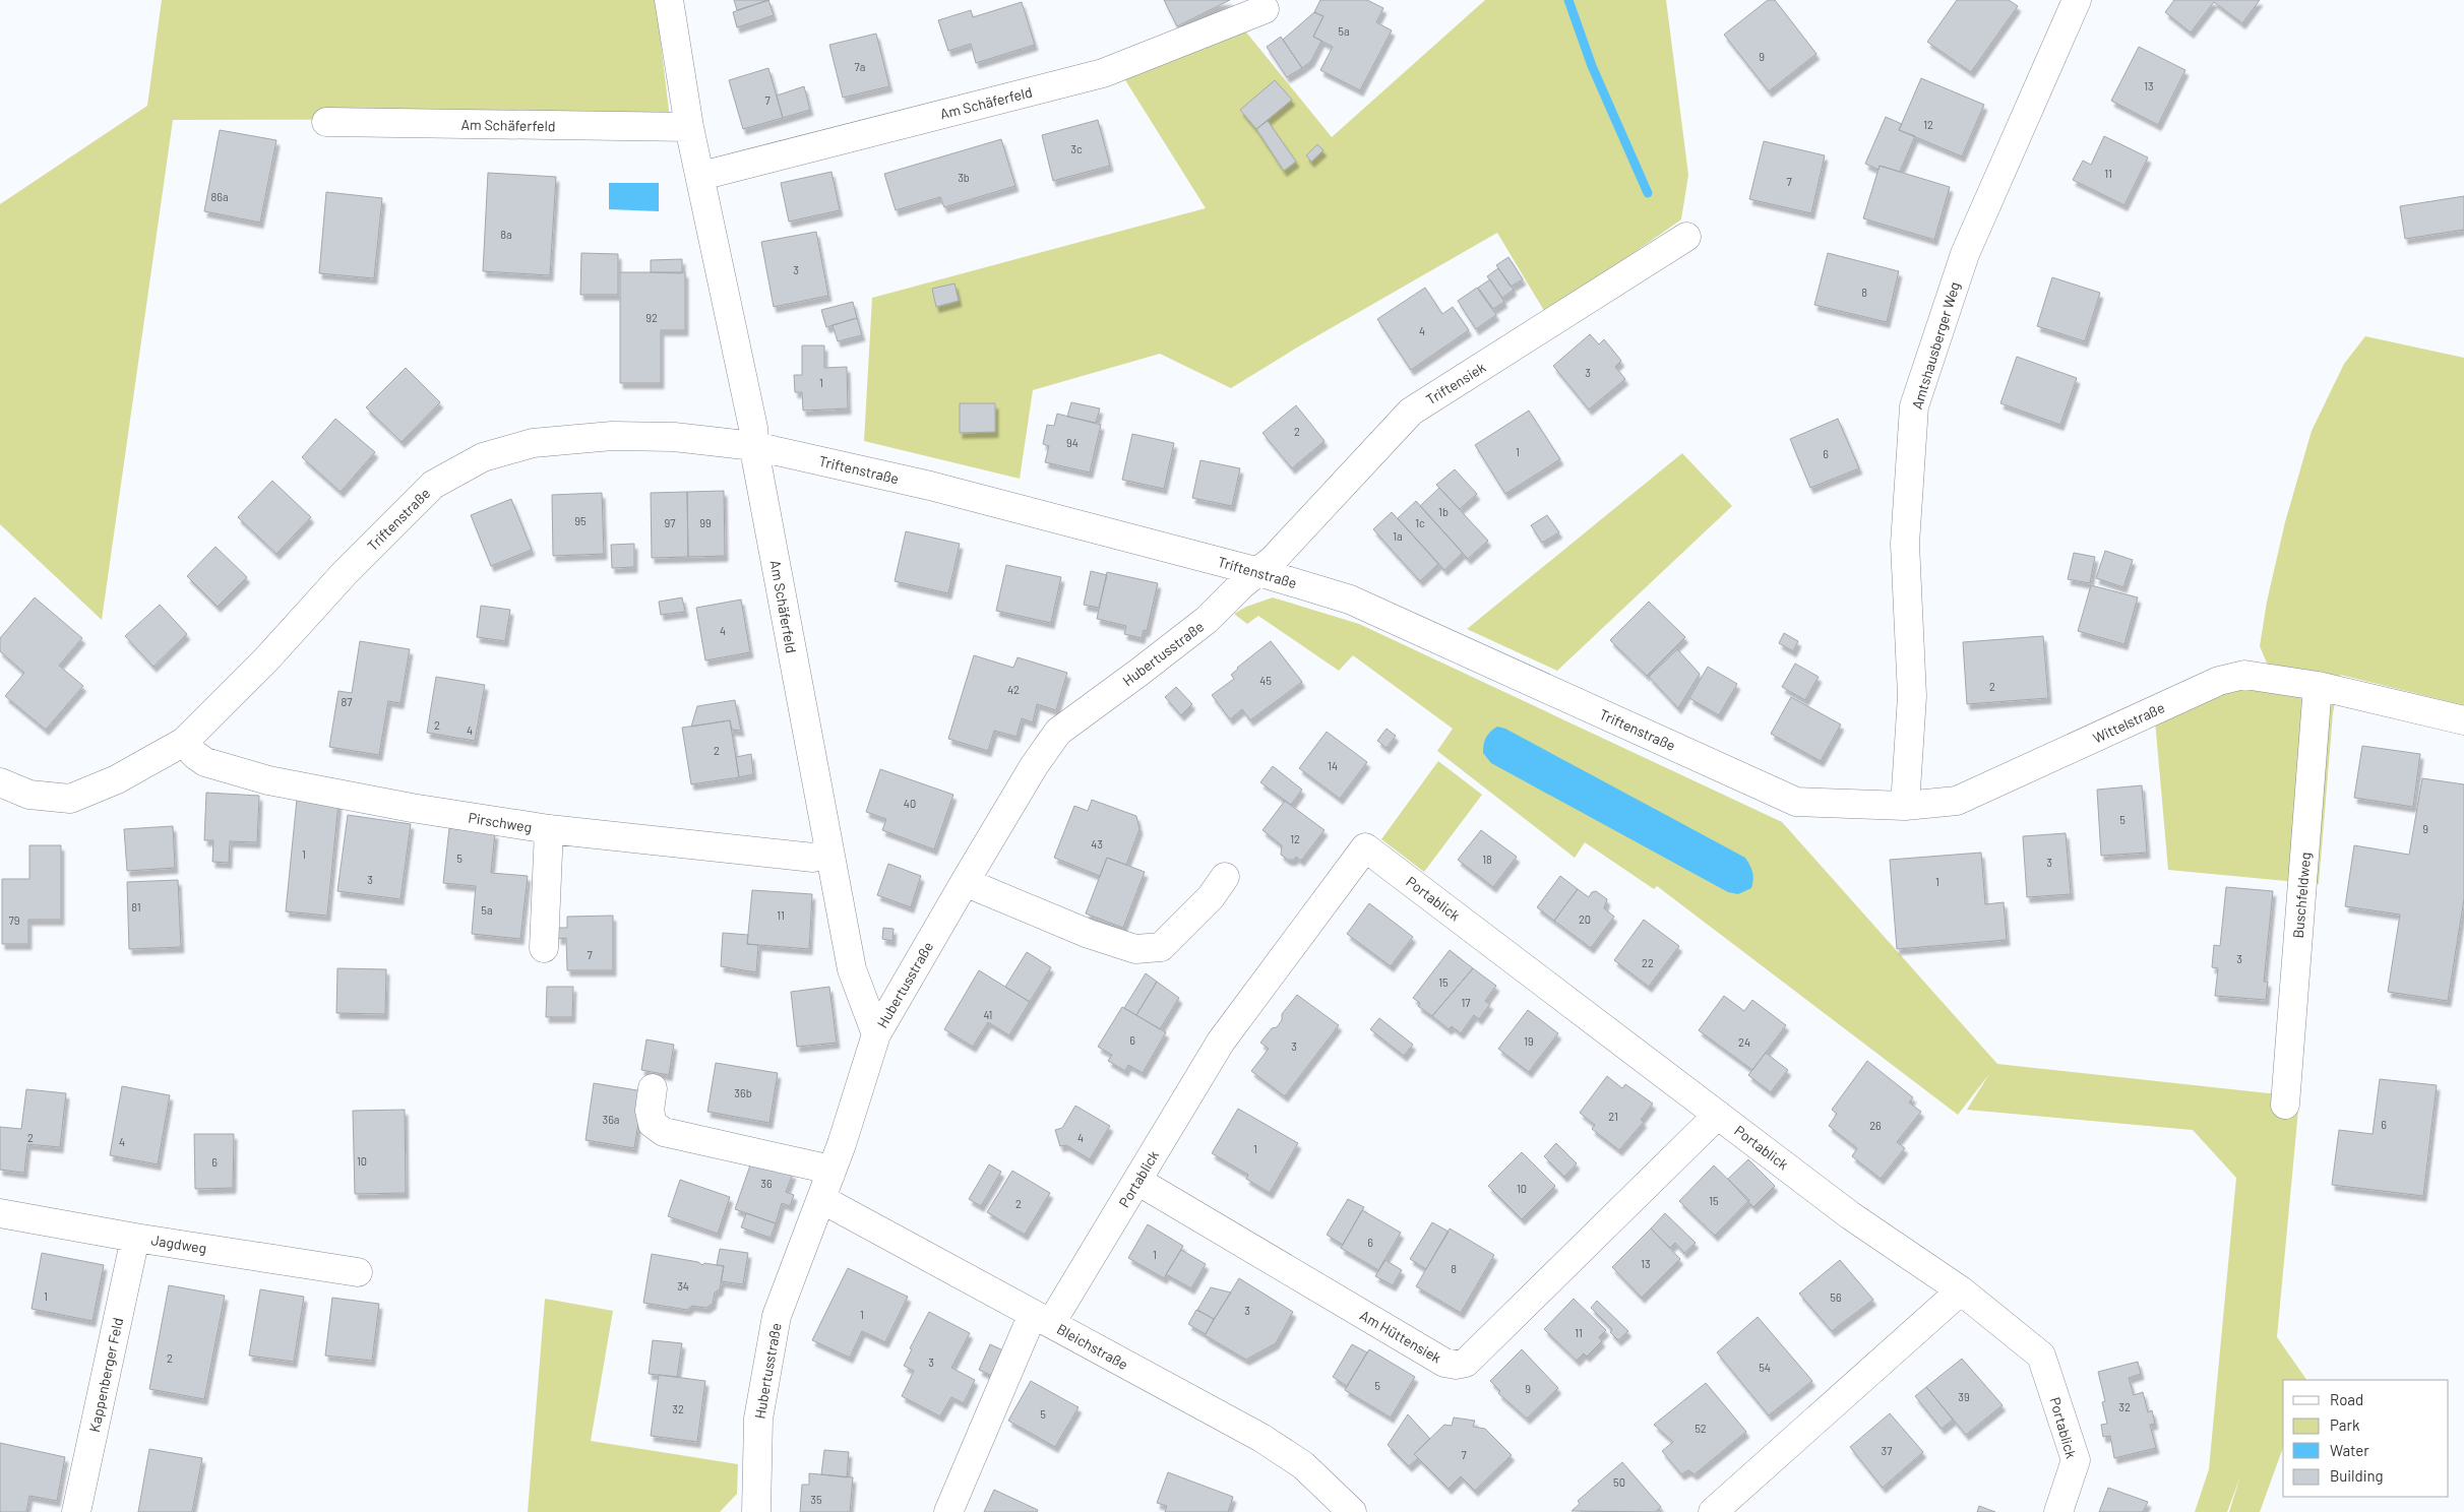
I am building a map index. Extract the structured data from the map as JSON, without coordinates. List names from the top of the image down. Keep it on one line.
{"streets":{"street":["Am Schäferfeld","Amtshausberger Weg","Triftensiek","Triftenstraße","Hubertusstraße","Wittelstraße","Pirschweg","Buschfeldweg","Portablick","Jagdweg","Am Hüttensiek","Bleichstraße","Kappenberger Feld"]},"crossings":[["Am Schäferfeld","Triftenstraße"],["Am Schäferfeld","Hubertusstraße"],["Am Schäferfeld","Pirschweg"],["Amtshausberger Weg","Wittelstraße"],["Triftensiek","Triftenstraße"],["Triftensiek","Hubertusstraße"],["Triftenstraße","Hubertusstraße"],["Triftenstraße","Wittelstraße"],["Triftenstraße","Pirschweg"],["Hubertusstraße","Bleichstraße"],["Wittelstraße","Buschfeldweg"],["Portablick","Am Hüttensiek"],["Portablick","Bleichstraße"],["Jagdweg","Kappenberger Feld"]],"house_numbers":["5a","9","7a","13","7","12","3c","11","3b","7","86a","8a","3","8","92","4","3","1","2","94","1","6","1b","95","97","99","1c","1a","4","45","2","42","87","2","4","2","14","40","5","9","12","43","1","5","18","3","3","1","81","5a","11","20","79","7","3","22","15","17","41","6","19","24","3","36b","21","36a","6","26","2","4","4","1","10","6","36","10","15","2","6","1","13","8","34","1","56","3","1","11","2","3","54","5","9","39","32","32","5","52","37","7","50","35"],"legend":["Road","Park","Water","Building"]}
